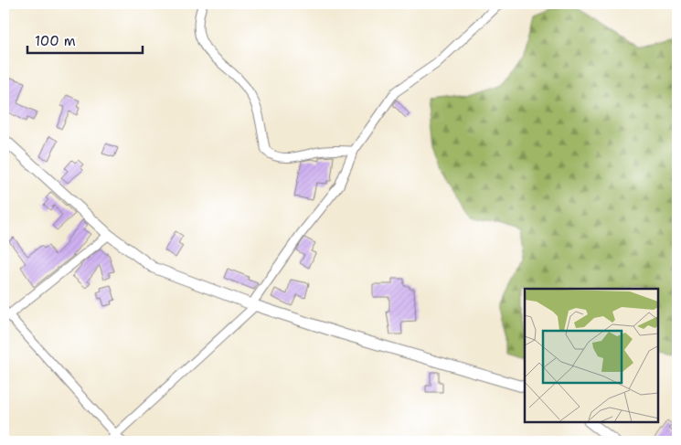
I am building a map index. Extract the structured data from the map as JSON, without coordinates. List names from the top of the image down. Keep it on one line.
{"scale_bar":"100 m"}
